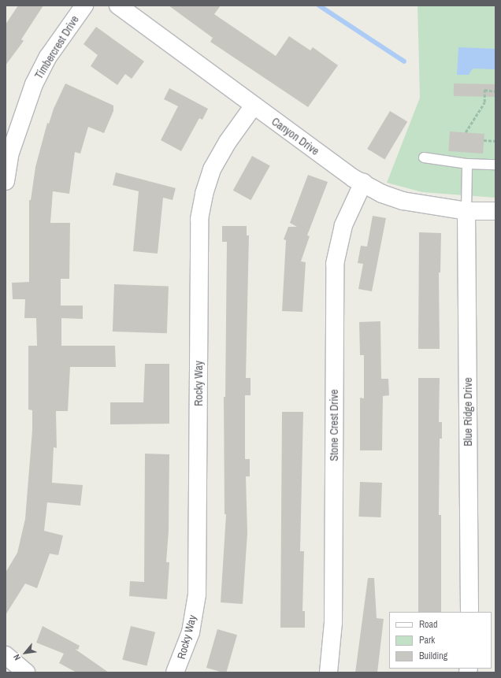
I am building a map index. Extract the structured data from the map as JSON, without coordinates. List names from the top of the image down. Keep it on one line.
{"streets":{"street":["Timbercrest Drive","Canyon Drive","Rocky Way","Blue Ridge Drive","Stone Crest Drive"]},"crossings":[["Canyon Drive","Rocky Way"],["Canyon Drive","Blue Ridge Drive"],["Canyon Drive","Stone Crest Drive"]],"legend":["Road","Park","Building"],"north":"bottom left"}
